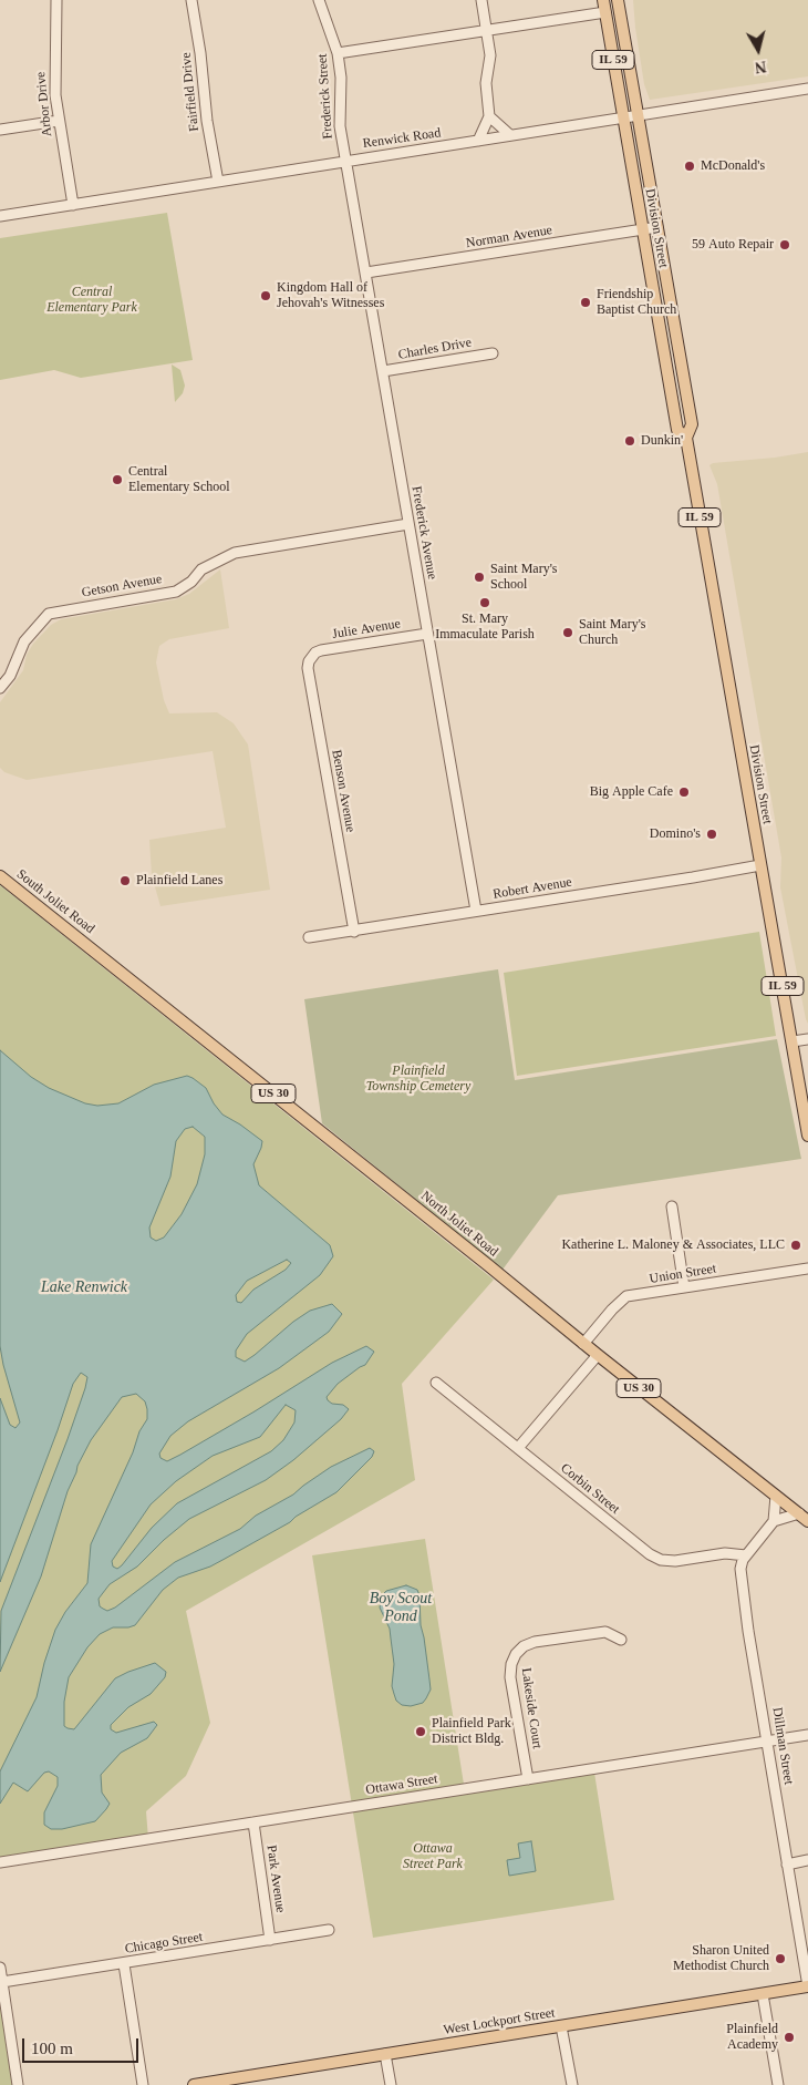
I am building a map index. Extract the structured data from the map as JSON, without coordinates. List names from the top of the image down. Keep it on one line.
{"streets":{"main road":["IL 59","Division Street","South Joliet Road","US 30","North Joliet Road","West Lockport Street"],"street":["Fairfield Drive","Frederick Street","Arbor Drive","Renwick Road","Norman Avenue","Charles Drive","Frederick Avenue","Getson Avenue","Julie Avenue","Benson Avenue","Robert Avenue","Union Street","Corbin Street","Lakeside Court","Dillman Street","Ottawa Street","Park Avenue","Chicago Street"]},"crossings":[["IL 59","Renwick Road"],["IL 59","Division Street"],["Fairfield Drive","Renwick Road"],["Frederick Street","Renwick Road"],["Frederick Street","Frederick Avenue"],["Arbor Drive","Renwick Road"],["Renwick Road","Division Street"],["Renwick Road","Frederick Avenue"],["Division Street","Norman Avenue"],["Division Street","Robert Avenue"],["Norman Avenue","Frederick Avenue"],["Charles Drive","Frederick Avenue"],["Frederick Avenue","Getson Avenue"],["Frederick Avenue","Julie Avenue"],["Frederick Avenue","Robert Avenue"],["Julie Avenue","Benson Avenue"],["Benson Avenue","Robert Avenue"],["South Joliet Road","North Joliet Road"],["North Joliet Road","Union Street"],["Corbin Street","Dillman Street"],["Lakeside Court","Ottawa Street"],["Dillman Street","Ottawa Street"],["Dillman Street","West Lockport Street"],["Ottawa Street","Park Avenue"],["Park Avenue","Chicago Street"]],"water":["Lake Renwick","Boy Scout Pond"],"parks":["Central Elementary Park","Plainfield Township Cemetery","Ottawa Street Park"],"places":["McDonald's","59 Auto Repair","Kingdom Hall of Jehovah's Witnesses","Friendship Baptist Church","Dunkin'","Central Elementary School","Saint Mary's School","St. Mary Immaculate Parish","Saint Mary's Church","Big Apple Cafe","Domino's","Plainfield Lanes","Katherine L. Maloney & Associates, LLC","Plainfield Park District Bldg.","Sharon United Methodist Church","Plainfield Academy"],"scale_bar":"100 m","north":"bottom"}
